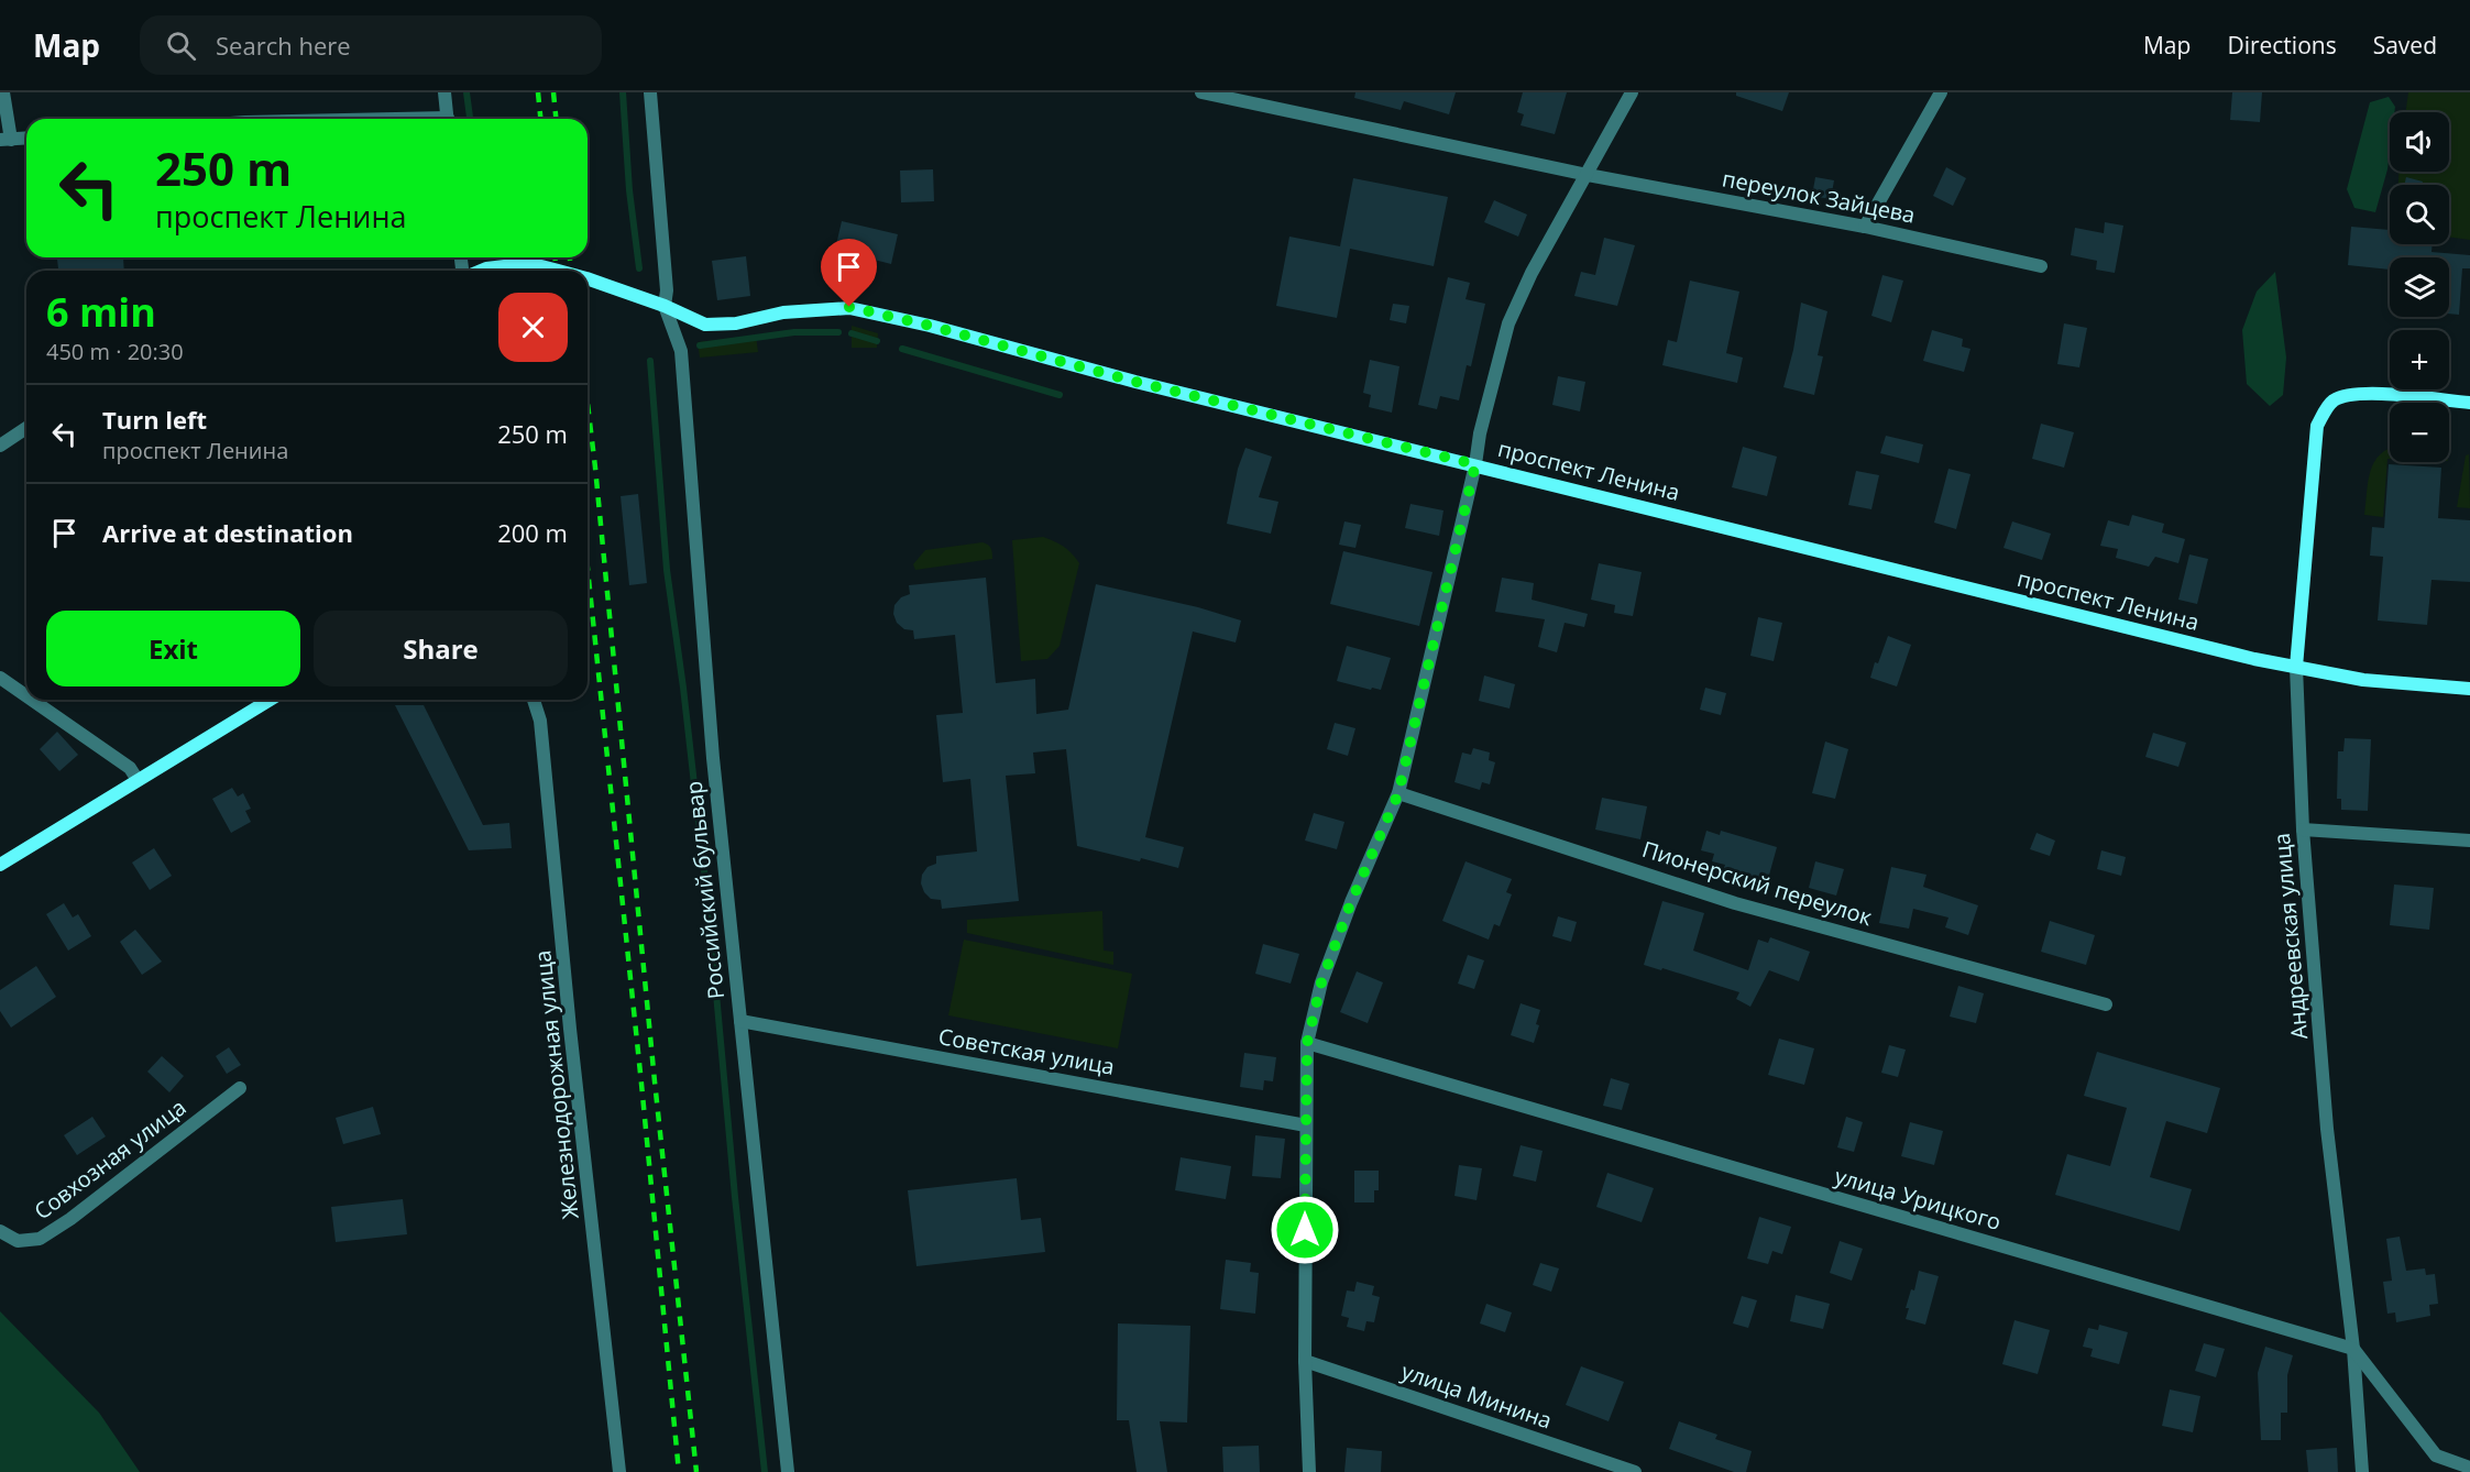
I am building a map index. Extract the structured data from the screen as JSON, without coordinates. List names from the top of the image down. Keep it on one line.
{"streets":{"street":["переулок Зайцева","проспект Ленина","Пионерский переулок","Российский бульвар","Андреевская улица","Советская улица","Железнодорожная улица","Совхозная улица","улица Урицкого","улица Минина"]},"crossings":[["проспект Ленина","Российский бульвар"],["проспект Ленина","Андреевская улица"],["Российский бульвар","Советская улица"],["Андреевская улица","улица Урицкого"]],"page":{"header":"Map","search":"Search here","nav":["Map","Directions","Saved"],"map_buttons":["+","−"],"turn":["250 m","проспект Ленина"],"heading":["6 min","450 m · 20:30"],"list":[{"name":"Turn left","note":"проспект Ленина","value":"250 m"},{"name":"Arrive at destination","value":"200 m"}],"buttons":["Exit","Share"]}}
